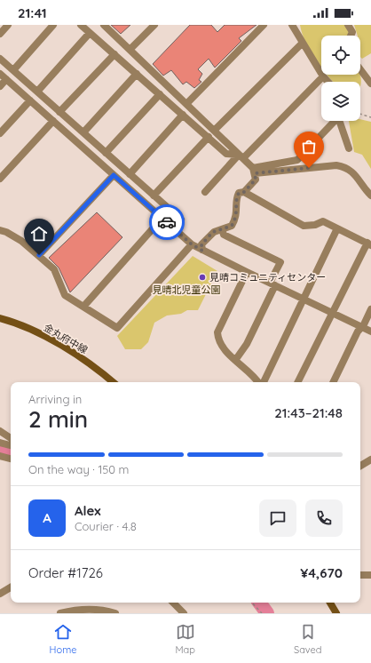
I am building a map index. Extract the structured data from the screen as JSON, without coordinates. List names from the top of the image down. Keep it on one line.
{"streets":{"main road":["金丸府中線"]},"parks":["見晴北児童公園"],"places":["見晴コミュニティセンター"],"page":{"status":"21:41","heading":["2 min","Arriving in","21:43–21:48"],"panel":["Alex","Courier · 4.8","Order #1726","¥4,670"],"bar":"On the way · 150 m","round":"A","tabs":["Home","Map","Saved"]}}
